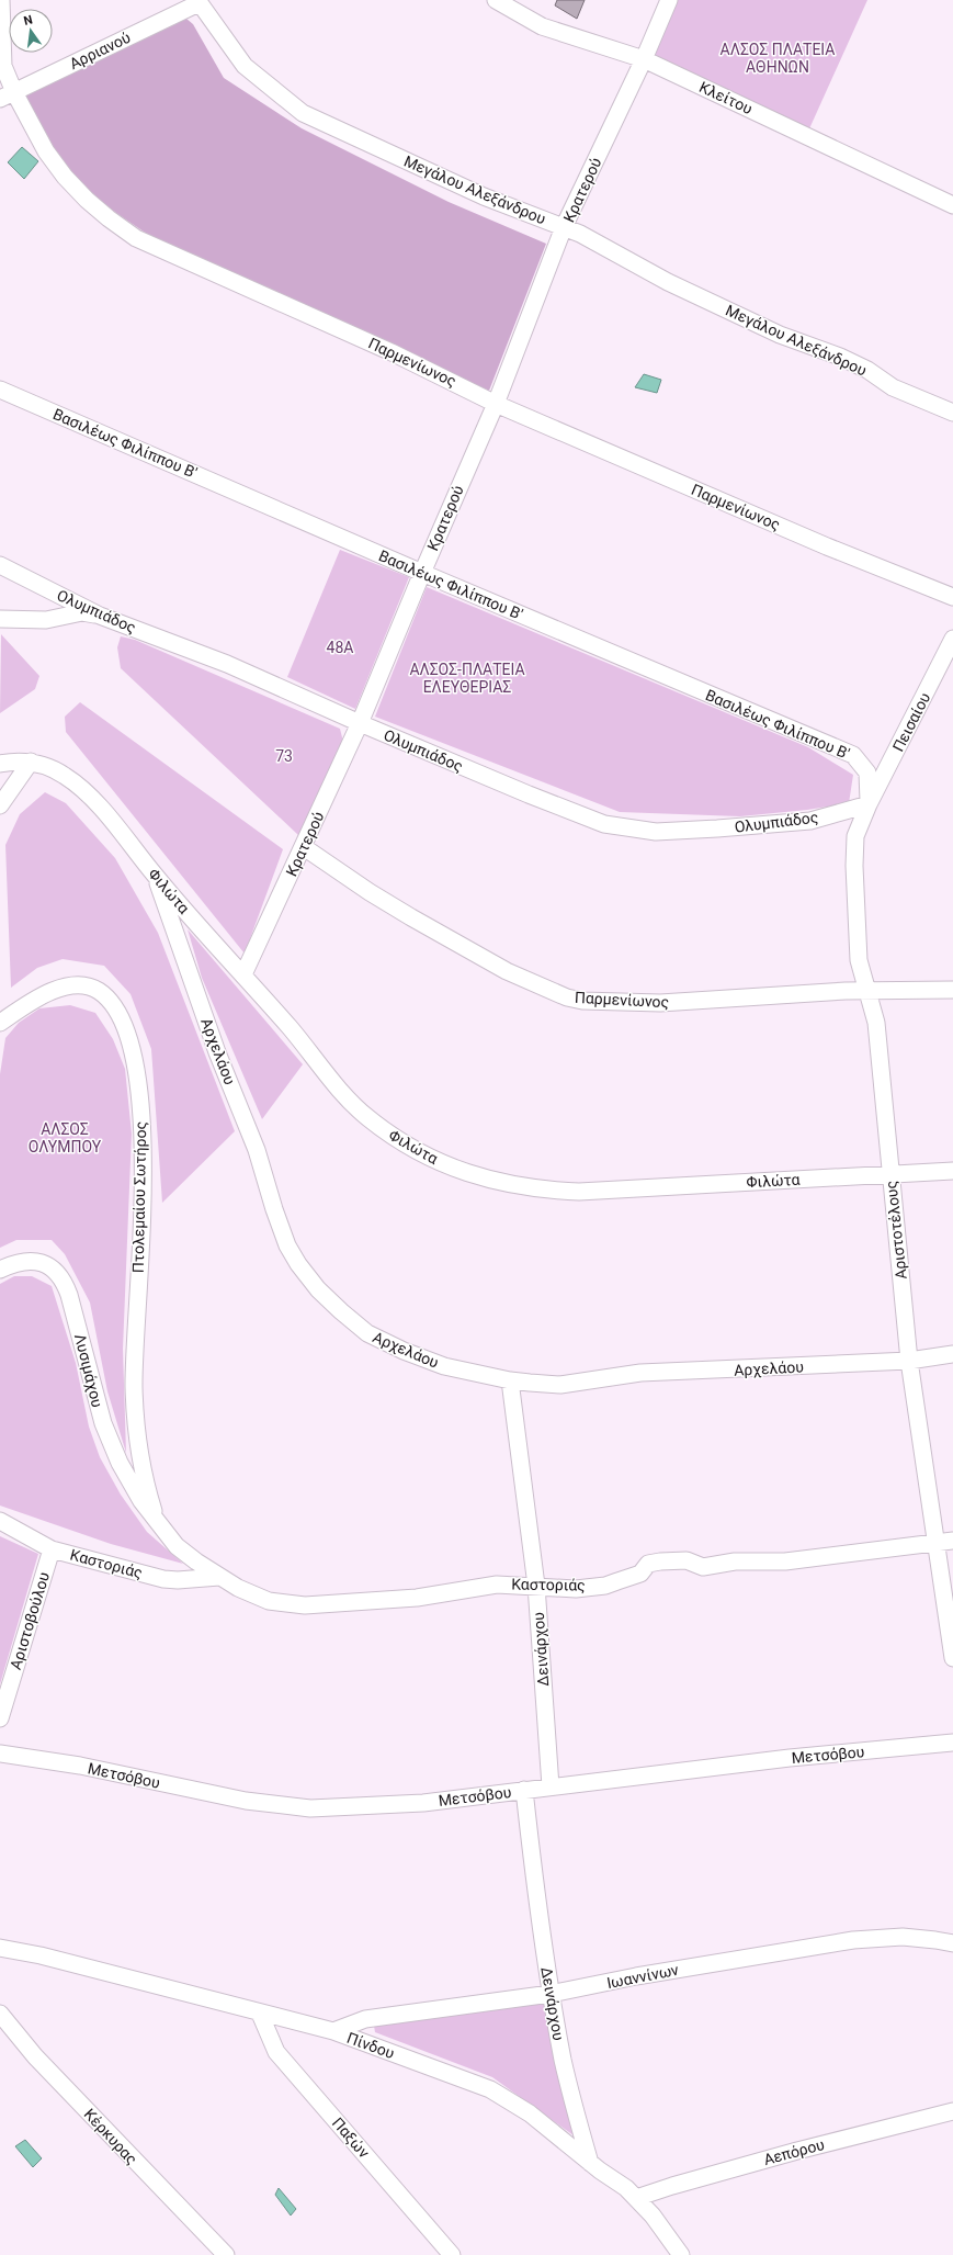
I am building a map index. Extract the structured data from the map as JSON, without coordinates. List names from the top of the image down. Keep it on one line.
{"streets":{"street":["Αρριανού","Κλείτου","Μεγάλου Αλεξάνδρου","Κρατερού","Παρμενίωνος","Βασιλέως Φιλίππου Β'","Ολυμπιάδος","Πεισαίου","Φιλώτα","Αρχελάου","Πτολεμαίου Σωτήρος","Αριστοτέλους","Λυσιμάχου","Καστοριάς","Αριστοβούλου","Δεινάρχου","Μετσόβου","Ιωαννίνων","Πίνδου","Κέρκυρας","Παξών","Αεπόρου"]},"crossings":[["Αρριανού","Μεγάλου Αλεξάνδρου"],["Αρριανού","Παρμενίωνος"],["Κλείτου","Κρατερού"],["Μεγάλου Αλεξάνδρου","Κρατερού"],["Κρατερού","Παρμενίωνος"],["Κρατερού","Βασιλέως Φιλίππου Β'"],["Κρατερού","Ολυμπιάδος"],["Κρατερού","Φιλώτα"],["Παρμενίωνος","Αριστοτέλους"],["Βασιλέως Φιλίππου Β'","Ολυμπιάδος"],["Βασιλέως Φιλίππου Β'","Πεισαίου"],["Βασιλέως Φιλίππου Β'","Αριστοτέλους"],["Ολυμπιάδος","Πεισαίου"],["Ολυμπιάδος","Αριστοτέλους"],["Πεισαίου","Αριστοτέλους"],["Φιλώτα","Αρχελάου"],["Φιλώτα","Αριστοτέλους"],["Αρχελάου","Αριστοτέλους"],["Αρχελάου","Δεινάρχου"],["Πτολεμαίου Σωτήρος","Λυσιμάχου"],["Πτολεμαίου Σωτήρος","Καστοριάς"],["Αριστοτέλους","Καστοριάς"],["Λυσιμάχου","Καστοριάς"],["Καστοριάς","Αριστοβούλου"],["Καστοριάς","Δεινάρχου"],["Δεινάρχου","Μετσόβου"],["Δεινάρχου","Ιωαννίνων"],["Δεινάρχου","Πίνδου"],["Ιωαννίνων","Πίνδου"],["Πίνδου","Παξών"],["Πίνδου","Αεπόρου"]],"parks":["ΑΛΣΟΣ ΠΛΑΤΕΙΑ ΑΘΗΝΩΝ","48Α","ΑΛΣΟΣ-ΠΛΑΤΕΙΑ ΕΛΕΥΘΕΡΙΑΣ","73","ΑΛΣΟΣ ΟΛΥΜΠΟΥ"],"north":"top"}
